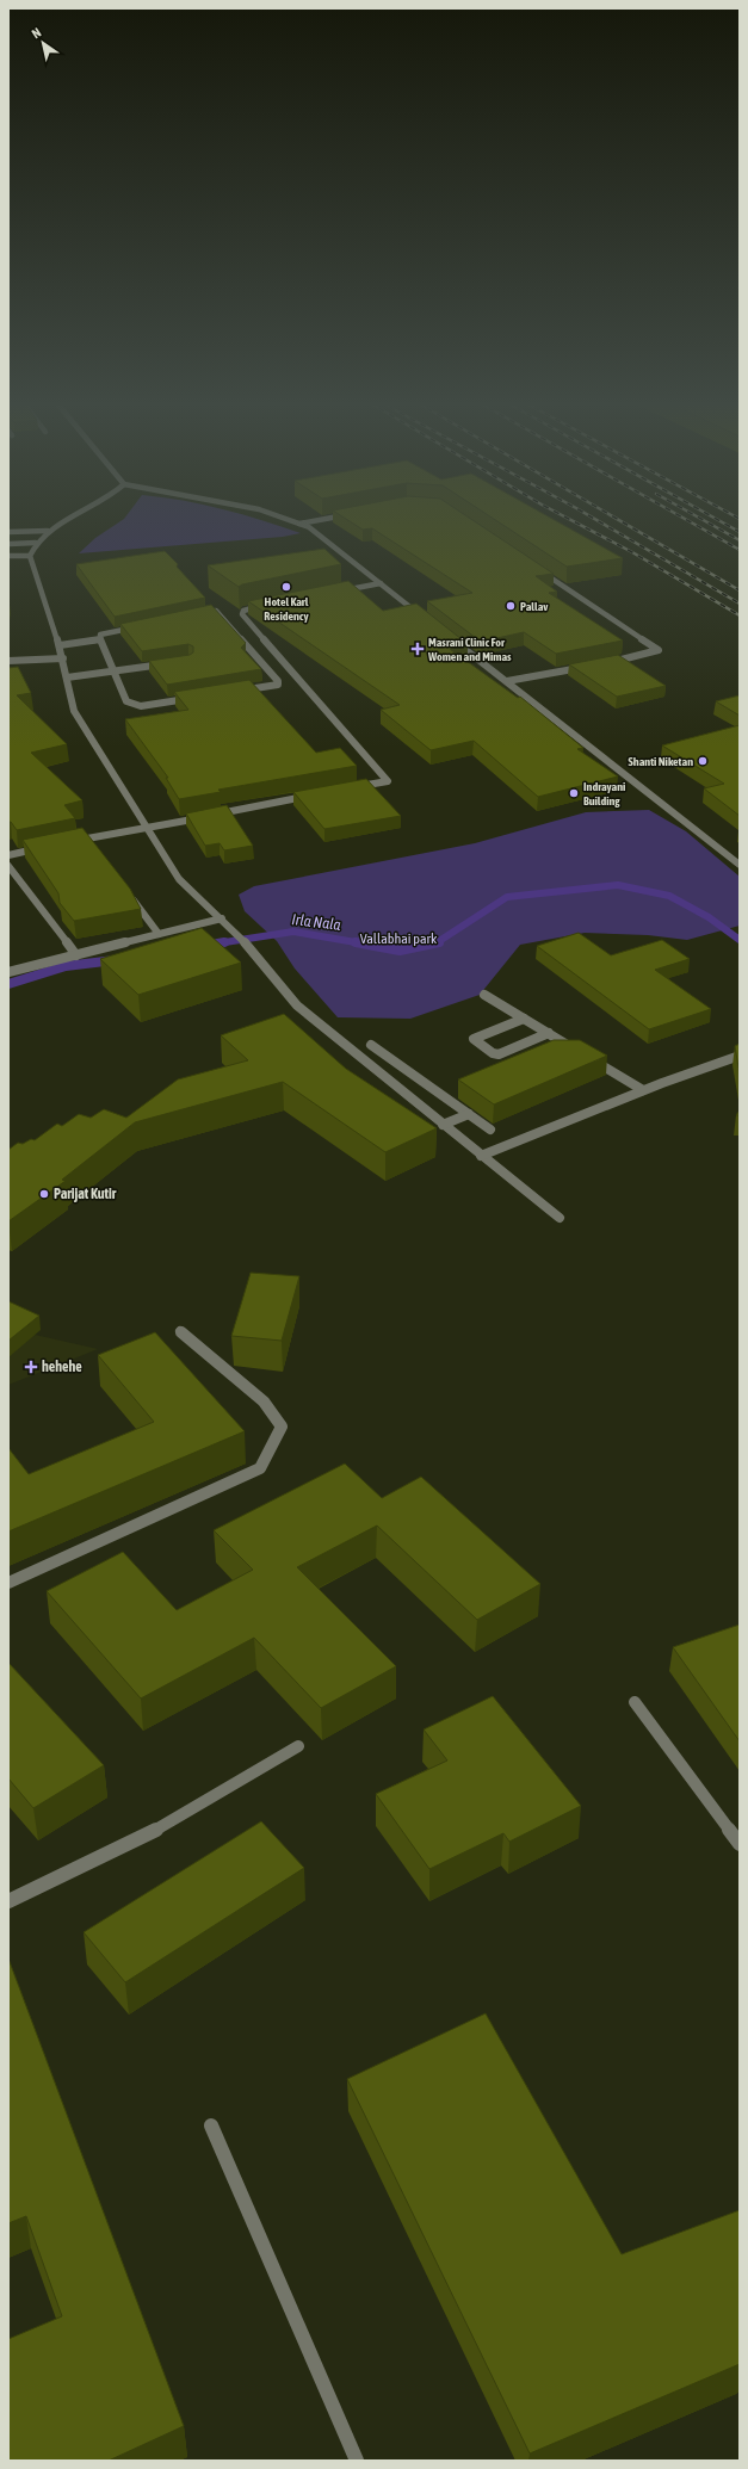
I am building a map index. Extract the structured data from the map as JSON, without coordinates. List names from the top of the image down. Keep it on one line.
{"water":["Irla Nala"],"parks":["Vallabhai park"],"places":{"other":["Hotel Karl Residency","Pallav","Shanti Niketan","Indrayani Building","Parijat Kutir"],"health":["Masrani Clinic For Women and Mimas","hehehe"]},"north":"top left"}
